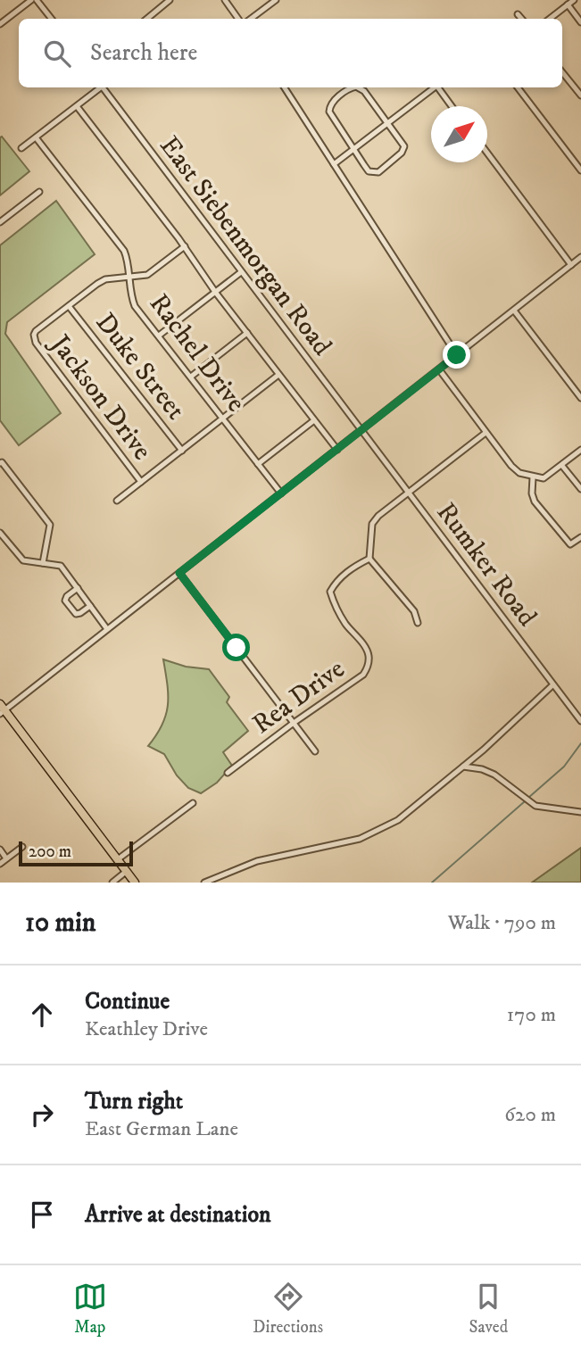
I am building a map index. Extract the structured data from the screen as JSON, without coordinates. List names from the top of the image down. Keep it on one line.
{"streets":{"street":["East Siebenmorgan Road","Rachel Drive","Duke Street","Jackson Drive","Rumker Road","Rea Drive"]},"crossings":[["East Siebenmorgan Road","Rumker Road"],["Duke Street","Jackson Drive"]],"scale_bar":"200 m","north":"top right","page":{"search":"Search here","scale":"200 m","heading":["10 min","Walk · 790 m"],"list":[["Continue","Keathley Drive","170 m"],["Turn right","East German Lane","620 m"],"Arrive at destination"],"nav":["Map","Directions","Saved"]}}
